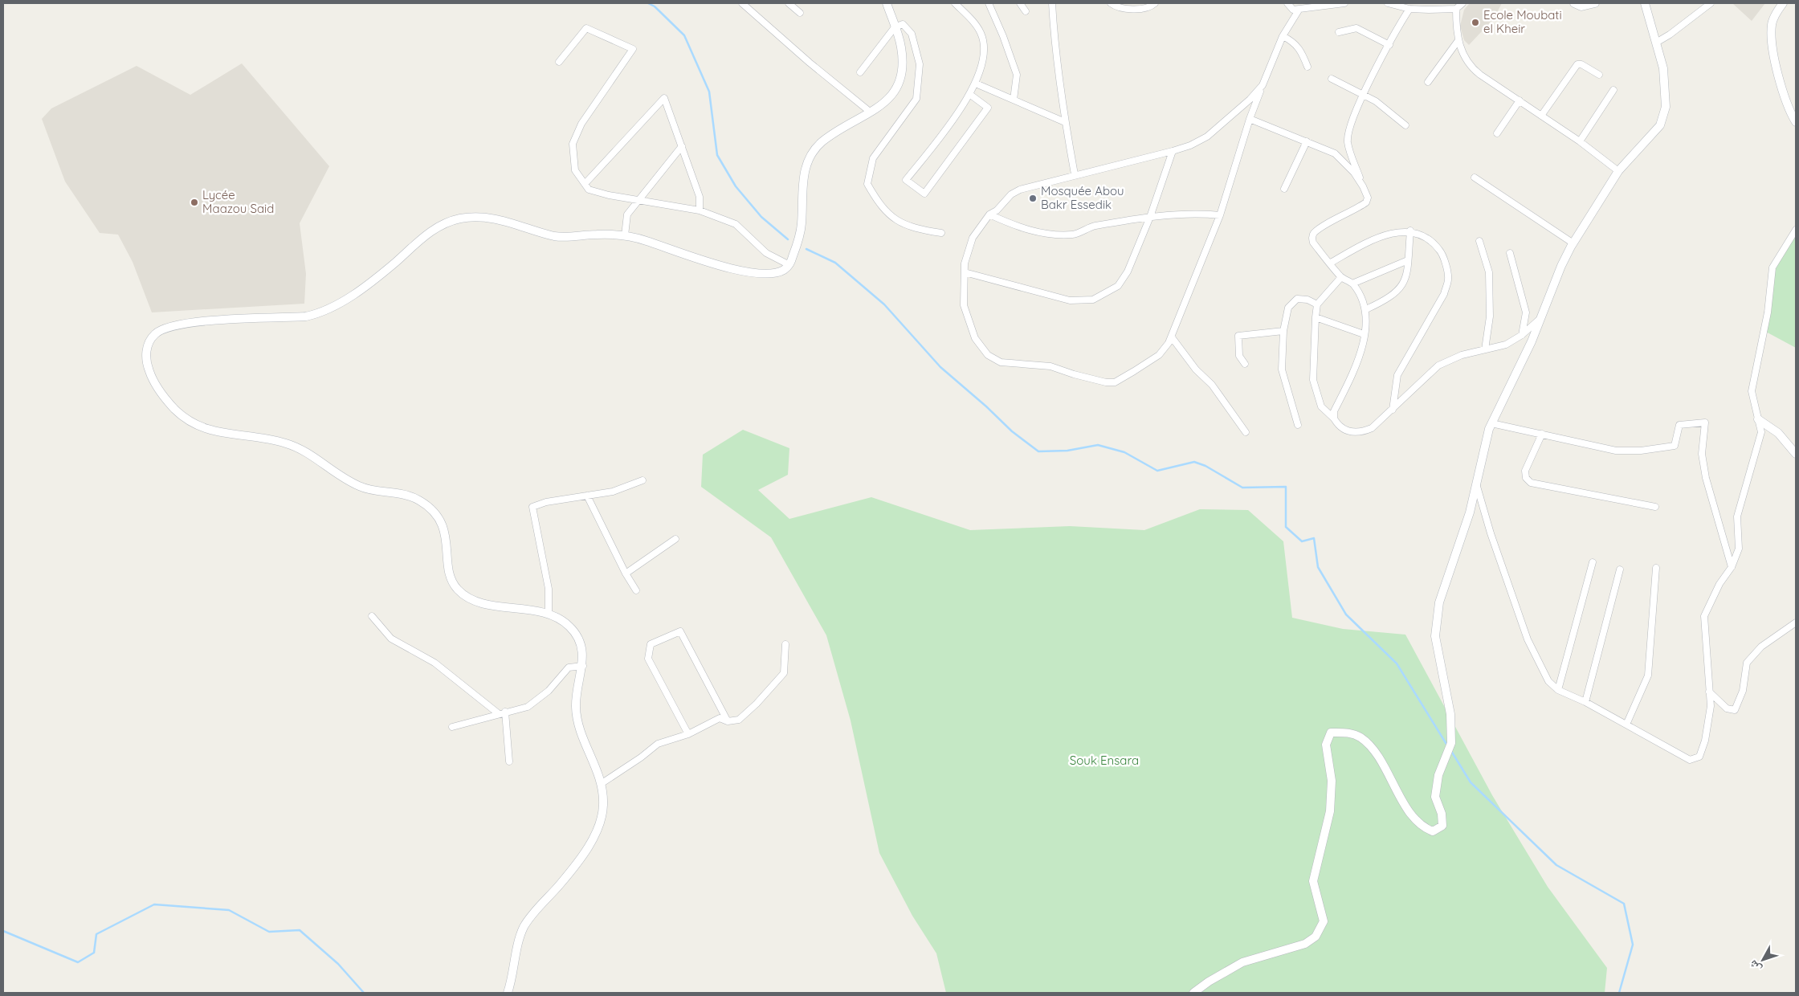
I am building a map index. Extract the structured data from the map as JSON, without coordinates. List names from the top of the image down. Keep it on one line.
{"parks":["Souk Ensara"],"places":["Ecole Moubati el Kheir","Mosquée Abou Bakr Essedik","Lycée Maazou Said"],"north":"bottom left"}
